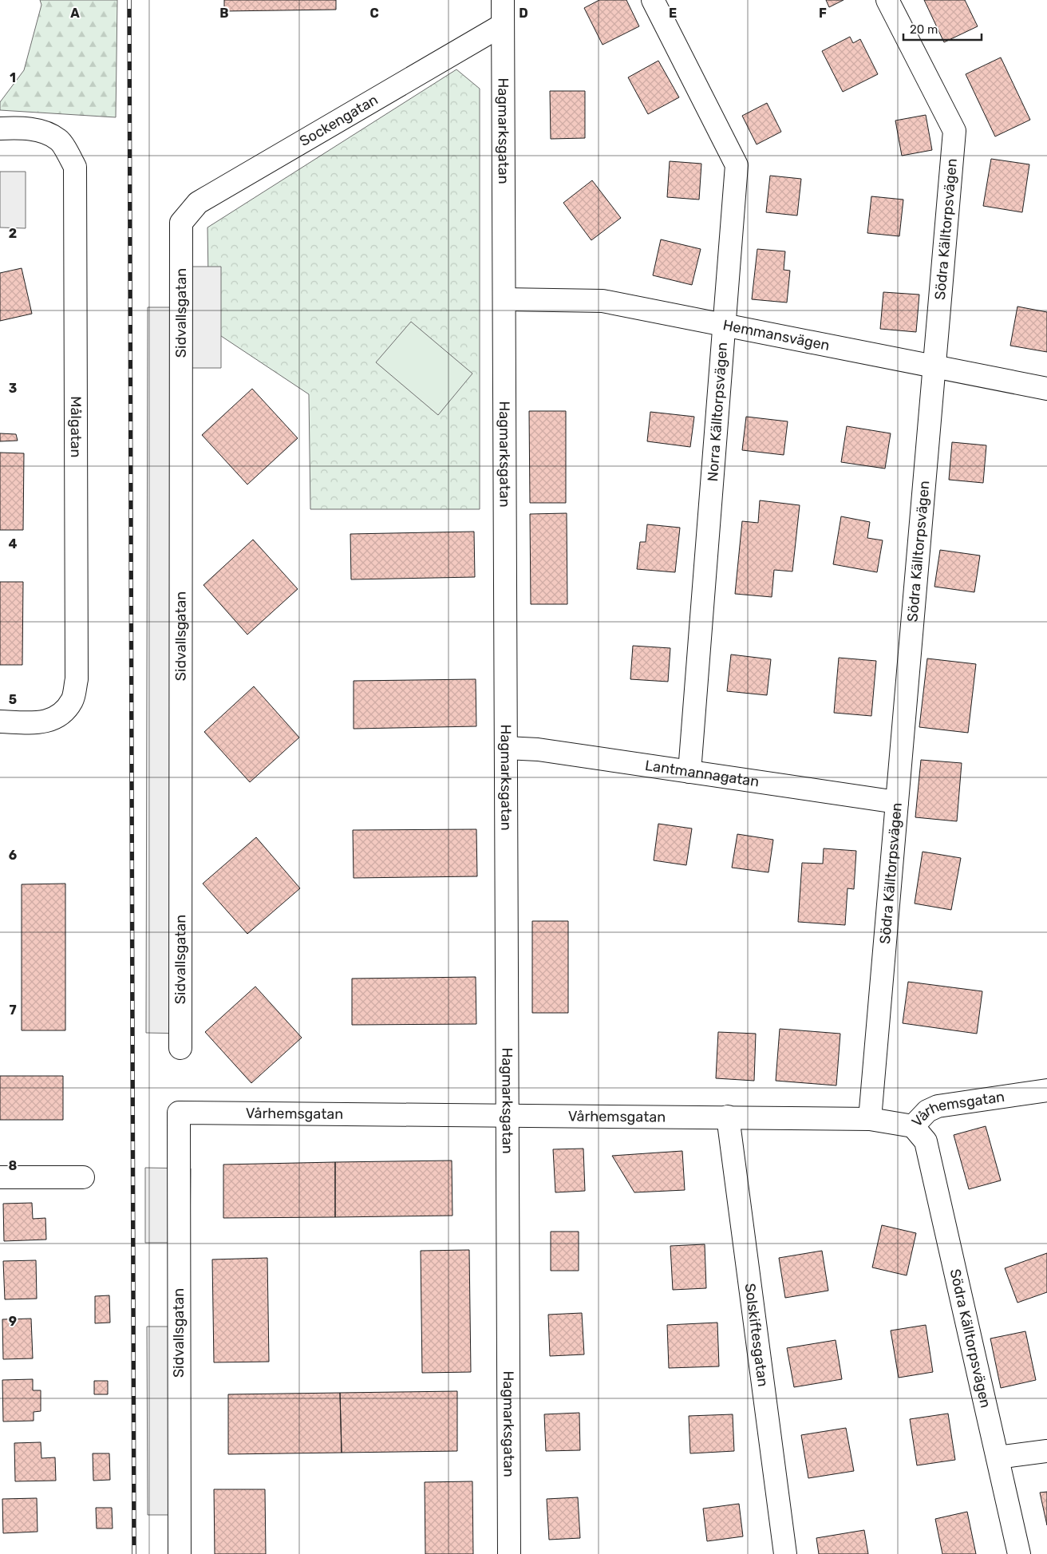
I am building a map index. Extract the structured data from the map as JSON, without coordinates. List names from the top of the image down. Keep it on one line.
{"streets":{"street":["Sockengatan","Hagmarksgatan","Södra Källtorpsvägen","Sidvallsgatan","Hemmansvägen","Norra Källtorpsvägen","Målgatan","Lantmannagatan","Vårhemsgatan","Solskiftesgatan"]},"crossings":[["Sockengatan","Hagmarksgatan"],["Sockengatan","Sidvallsgatan"],["Hagmarksgatan","Hemmansvägen"],["Hagmarksgatan","Lantmannagatan"],["Hagmarksgatan","Vårhemsgatan"],["Södra Källtorpsvägen","Hemmansvägen"],["Södra Källtorpsvägen","Lantmannagatan"],["Södra Källtorpsvägen","Vårhemsgatan"],["Sidvallsgatan","Vårhemsgatan"],["Hemmansvägen","Norra Källtorpsvägen"],["Norra Källtorpsvägen","Lantmannagatan"],["Vårhemsgatan","Solskiftesgatan"]],"scale_bar":"20 m","grid":{"columns":["A","B","C","D","E","F"],"rows":["1","2","3","4","5","6","7","8","9"]}}
